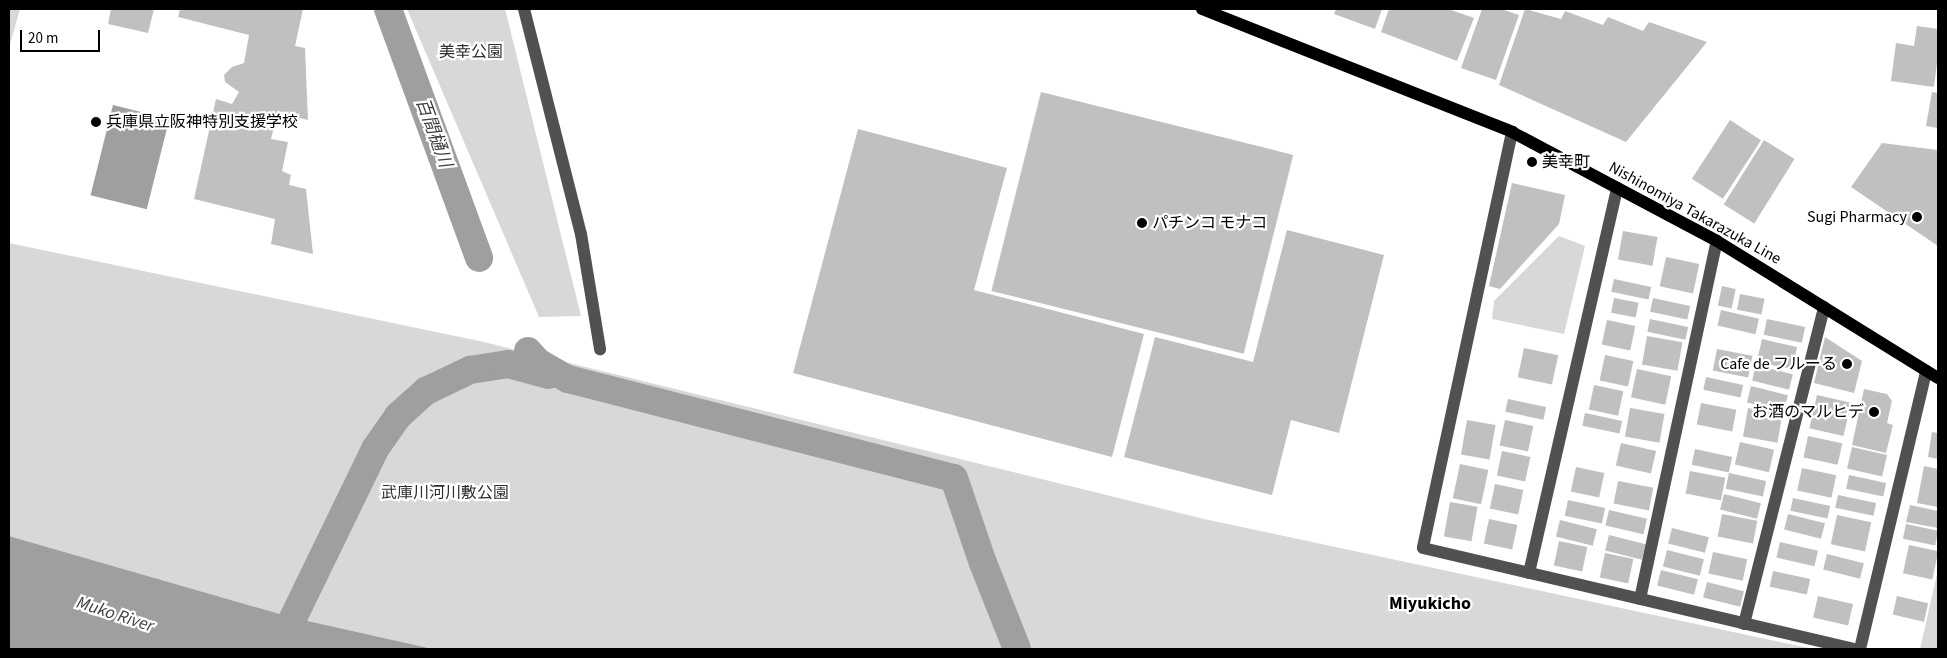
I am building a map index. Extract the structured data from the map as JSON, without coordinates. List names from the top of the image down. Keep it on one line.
{"streets":{"main road":["Nishinomiya Takarazuka Line"]},"districts":["Miyukicho"],"water":["百間樋川","Muko River"],"parks":["美幸公園","武庫川河川敷公園"],"places":["兵庫県立阪神特別支援学校","美幸町","Sugi Pharmacy","パチンコ モナコ","Cafe de フルーる","お酒のマルヒデ"],"scale_bar":"20 m"}
